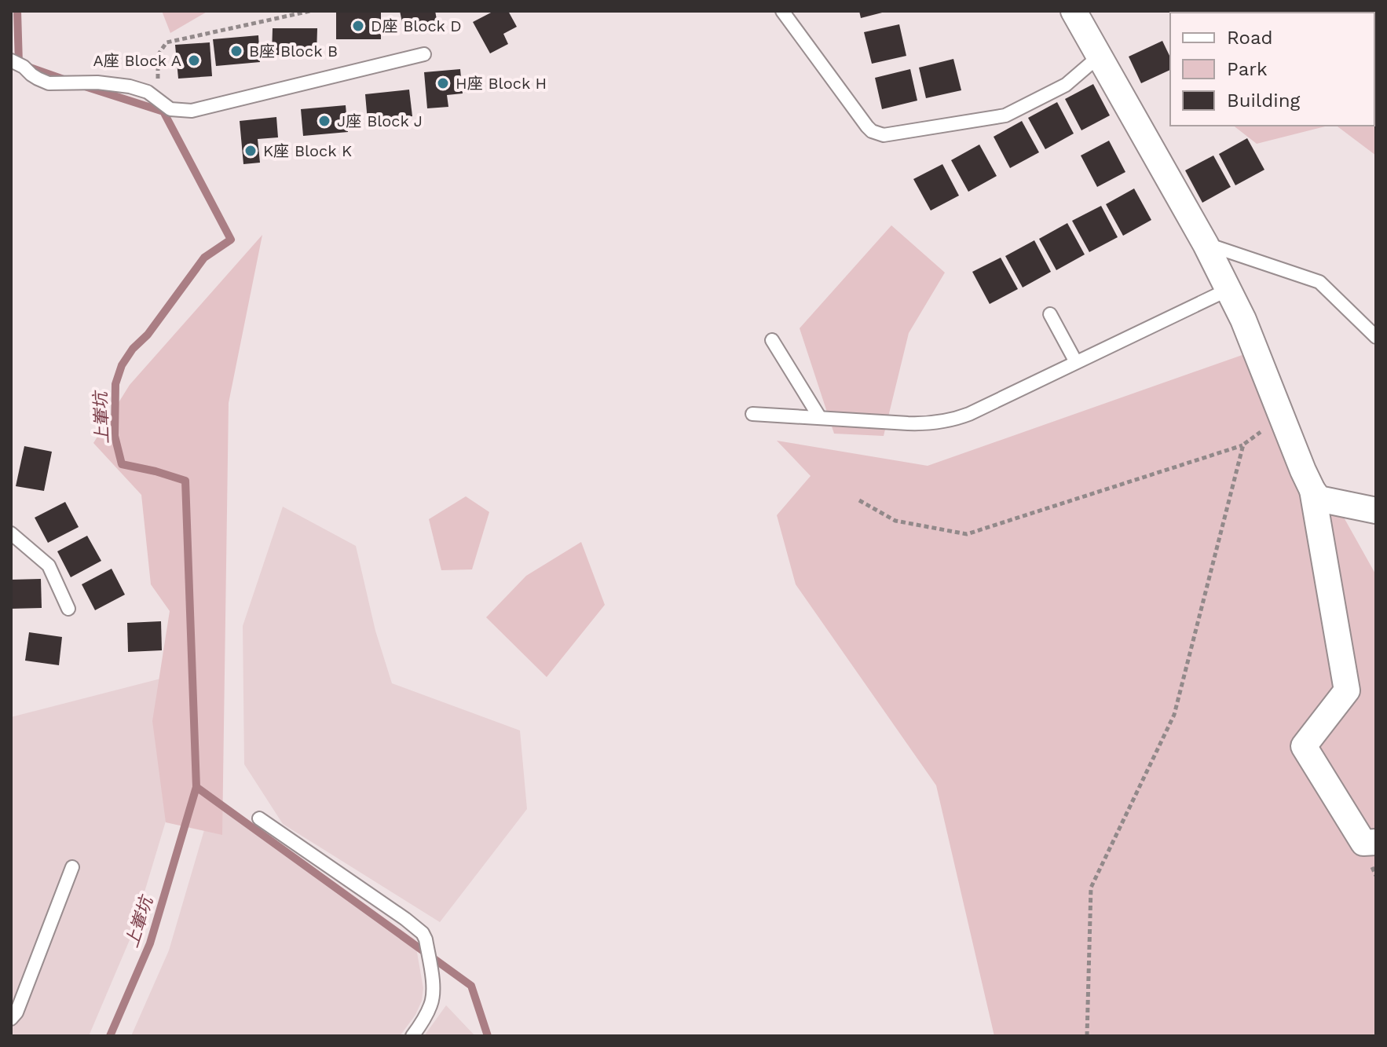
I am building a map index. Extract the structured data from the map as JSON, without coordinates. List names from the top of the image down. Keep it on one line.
{"water":["上輋坑"],"places":["D座 Block D","B座 Block B","A座 Block A","H座 Block H","J座 Block J","K座 Block K"],"legend":["Road","Park","Building"]}
